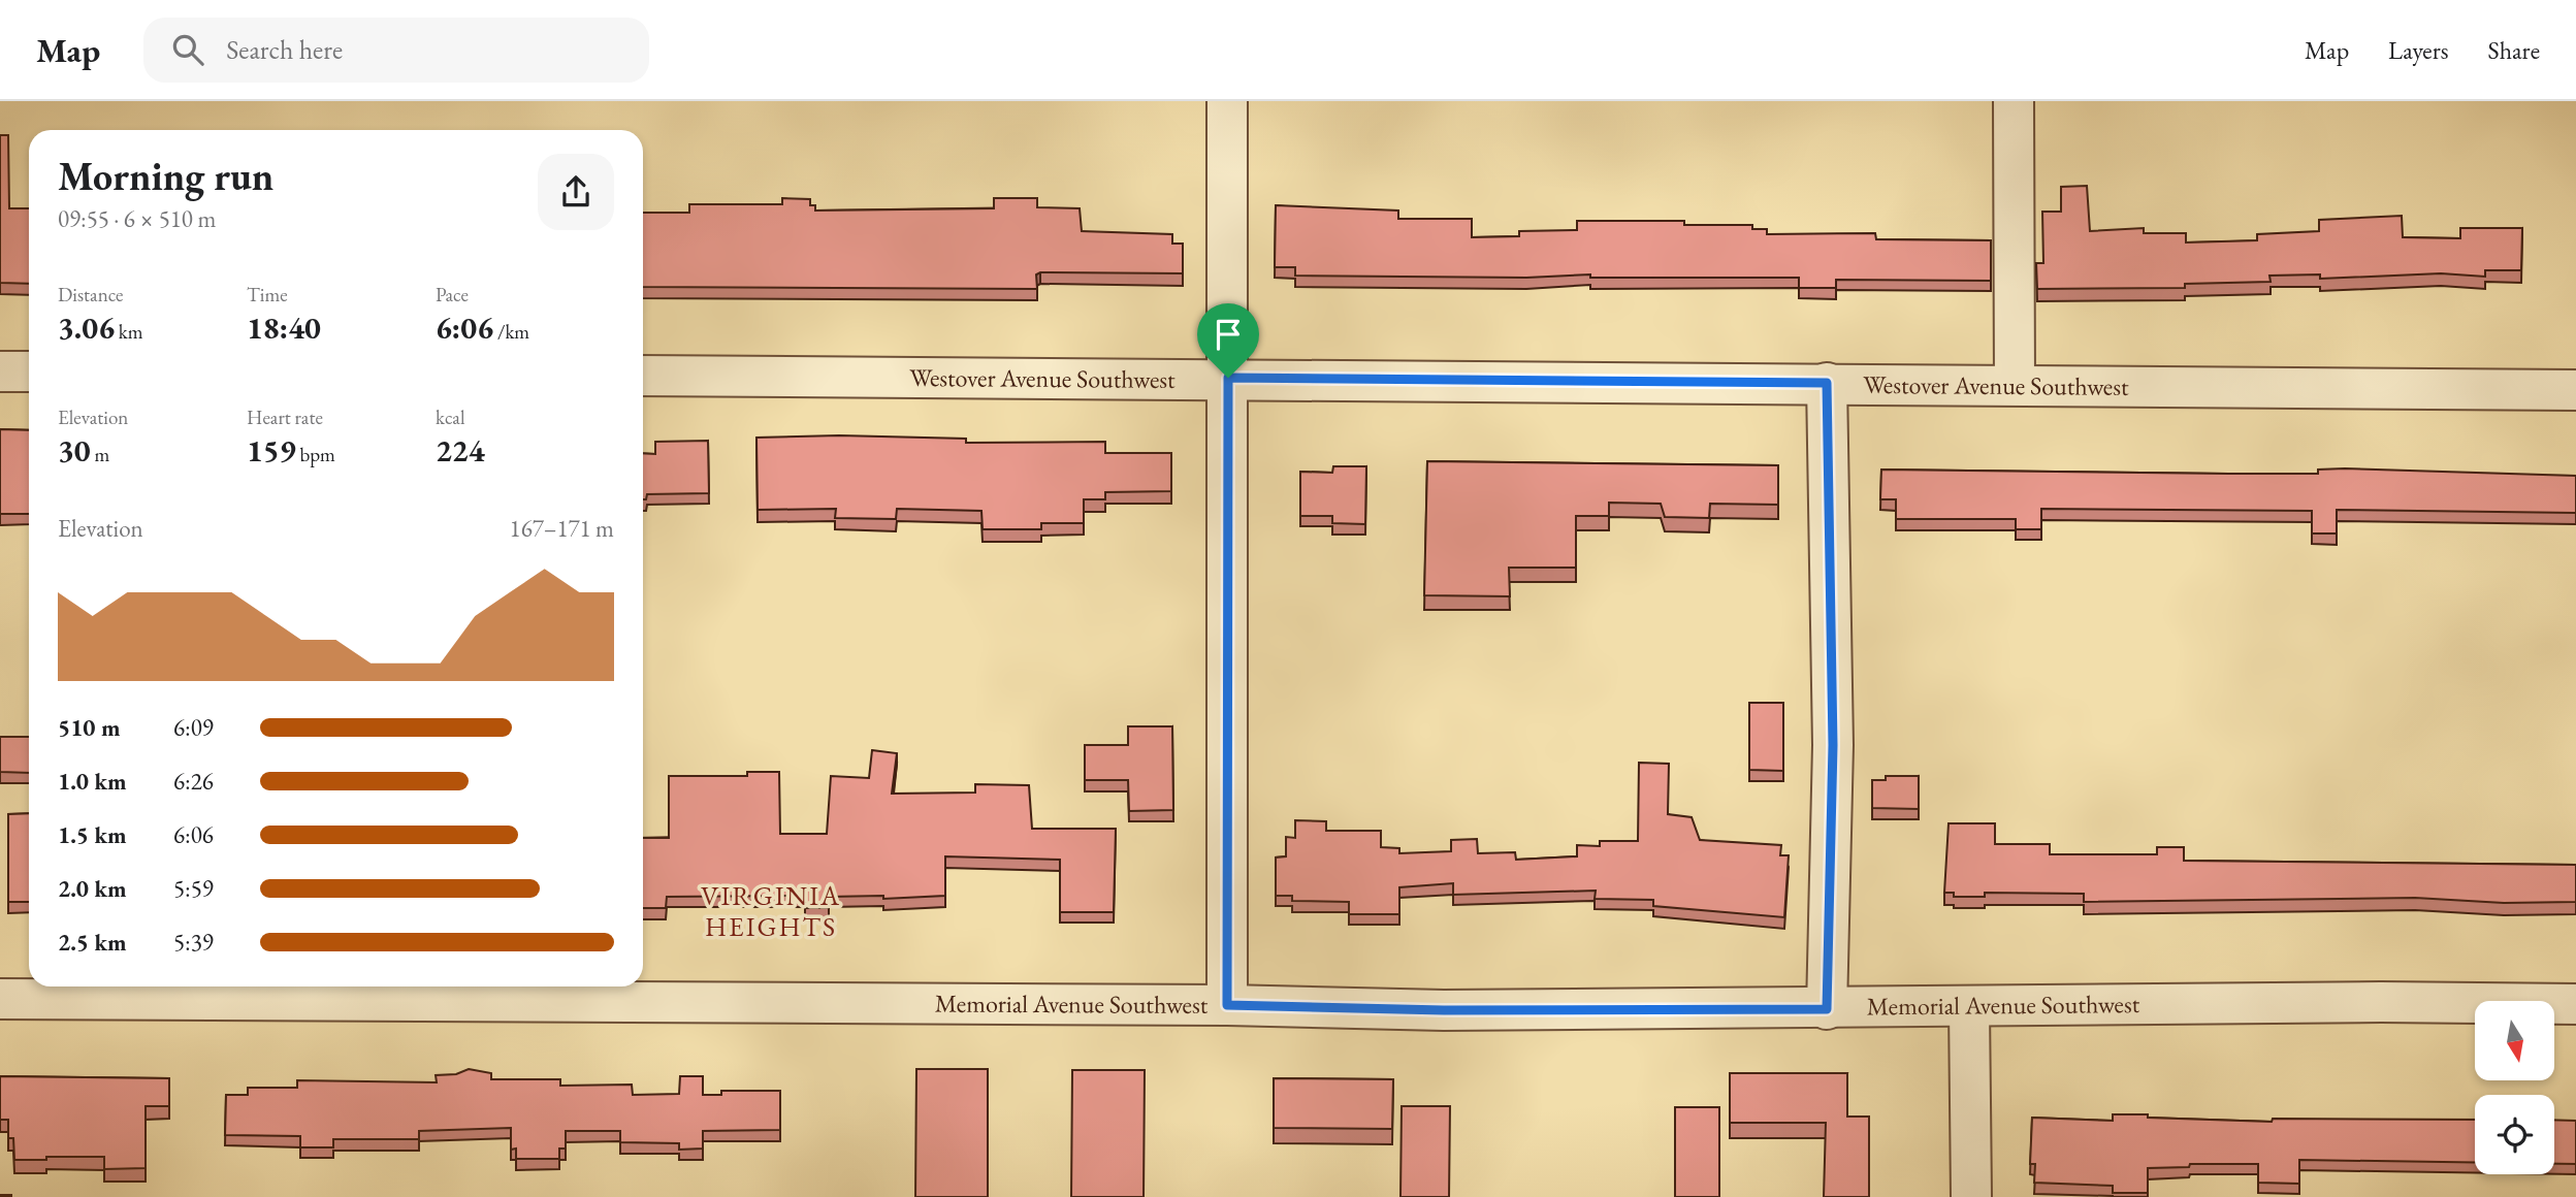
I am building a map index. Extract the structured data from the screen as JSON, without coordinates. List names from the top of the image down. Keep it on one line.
{"streets":{"street":["Westover Avenue Southwest","Memorial Avenue Southwest"]},"districts":["VIRGINIA HEIGHTS"],"north":"bottom","page":{"header":"Map","search":"Search here","nav":["Map","Layers","Share"],"heading":["Morning run","09:55 · 6 × 510 m"],"stats":[["Distance","3.06 km"],["Time","18:40"],["Pace","6:06 /km"],["Elevation","30 m"],["Heart rate","159 bpm"],["kcal","224"]],"chart":["Elevation","167–171 m"],"list":[{"name":"510 m","note":"6:09"},{"name":"1.0 km","note":"6:26"},{"name":"1.5 km","note":"6:06"},{"name":"2.0 km","note":"5:59"},{"name":"2.5 km","note":"5:39"}]}}
